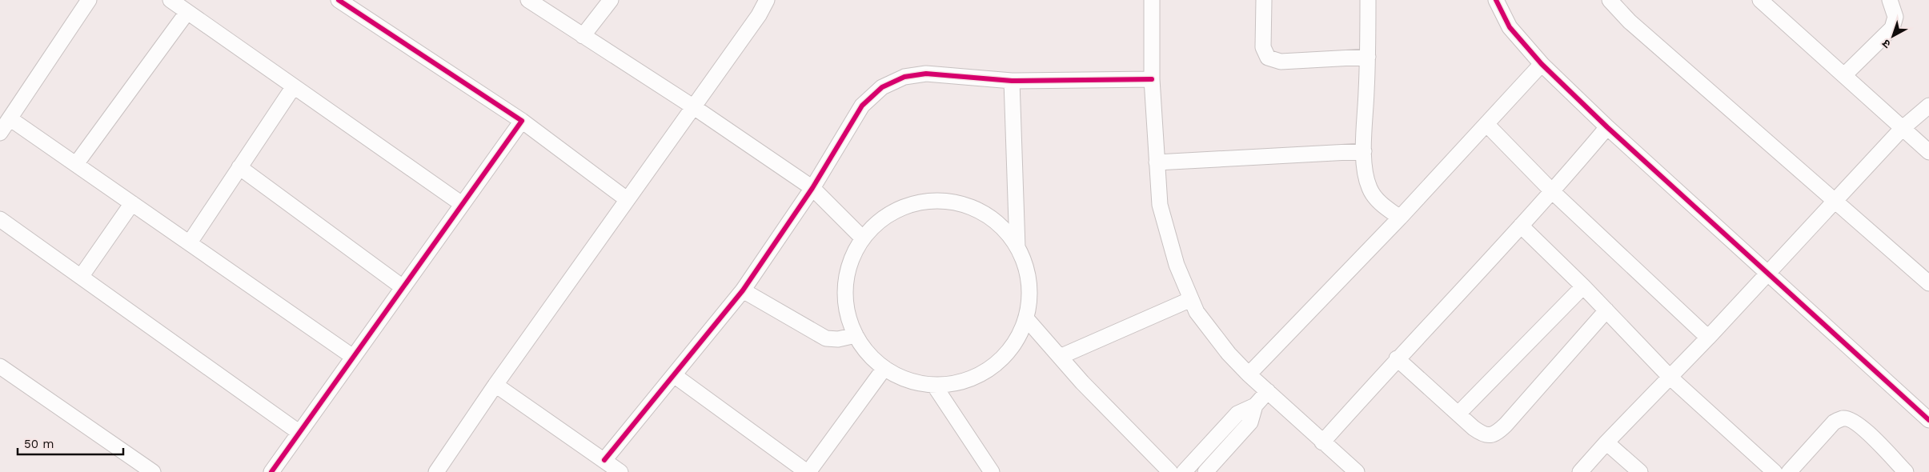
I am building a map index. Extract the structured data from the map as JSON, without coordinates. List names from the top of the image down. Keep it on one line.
{"scale_bar":"50 m","north":"bottom left"}
